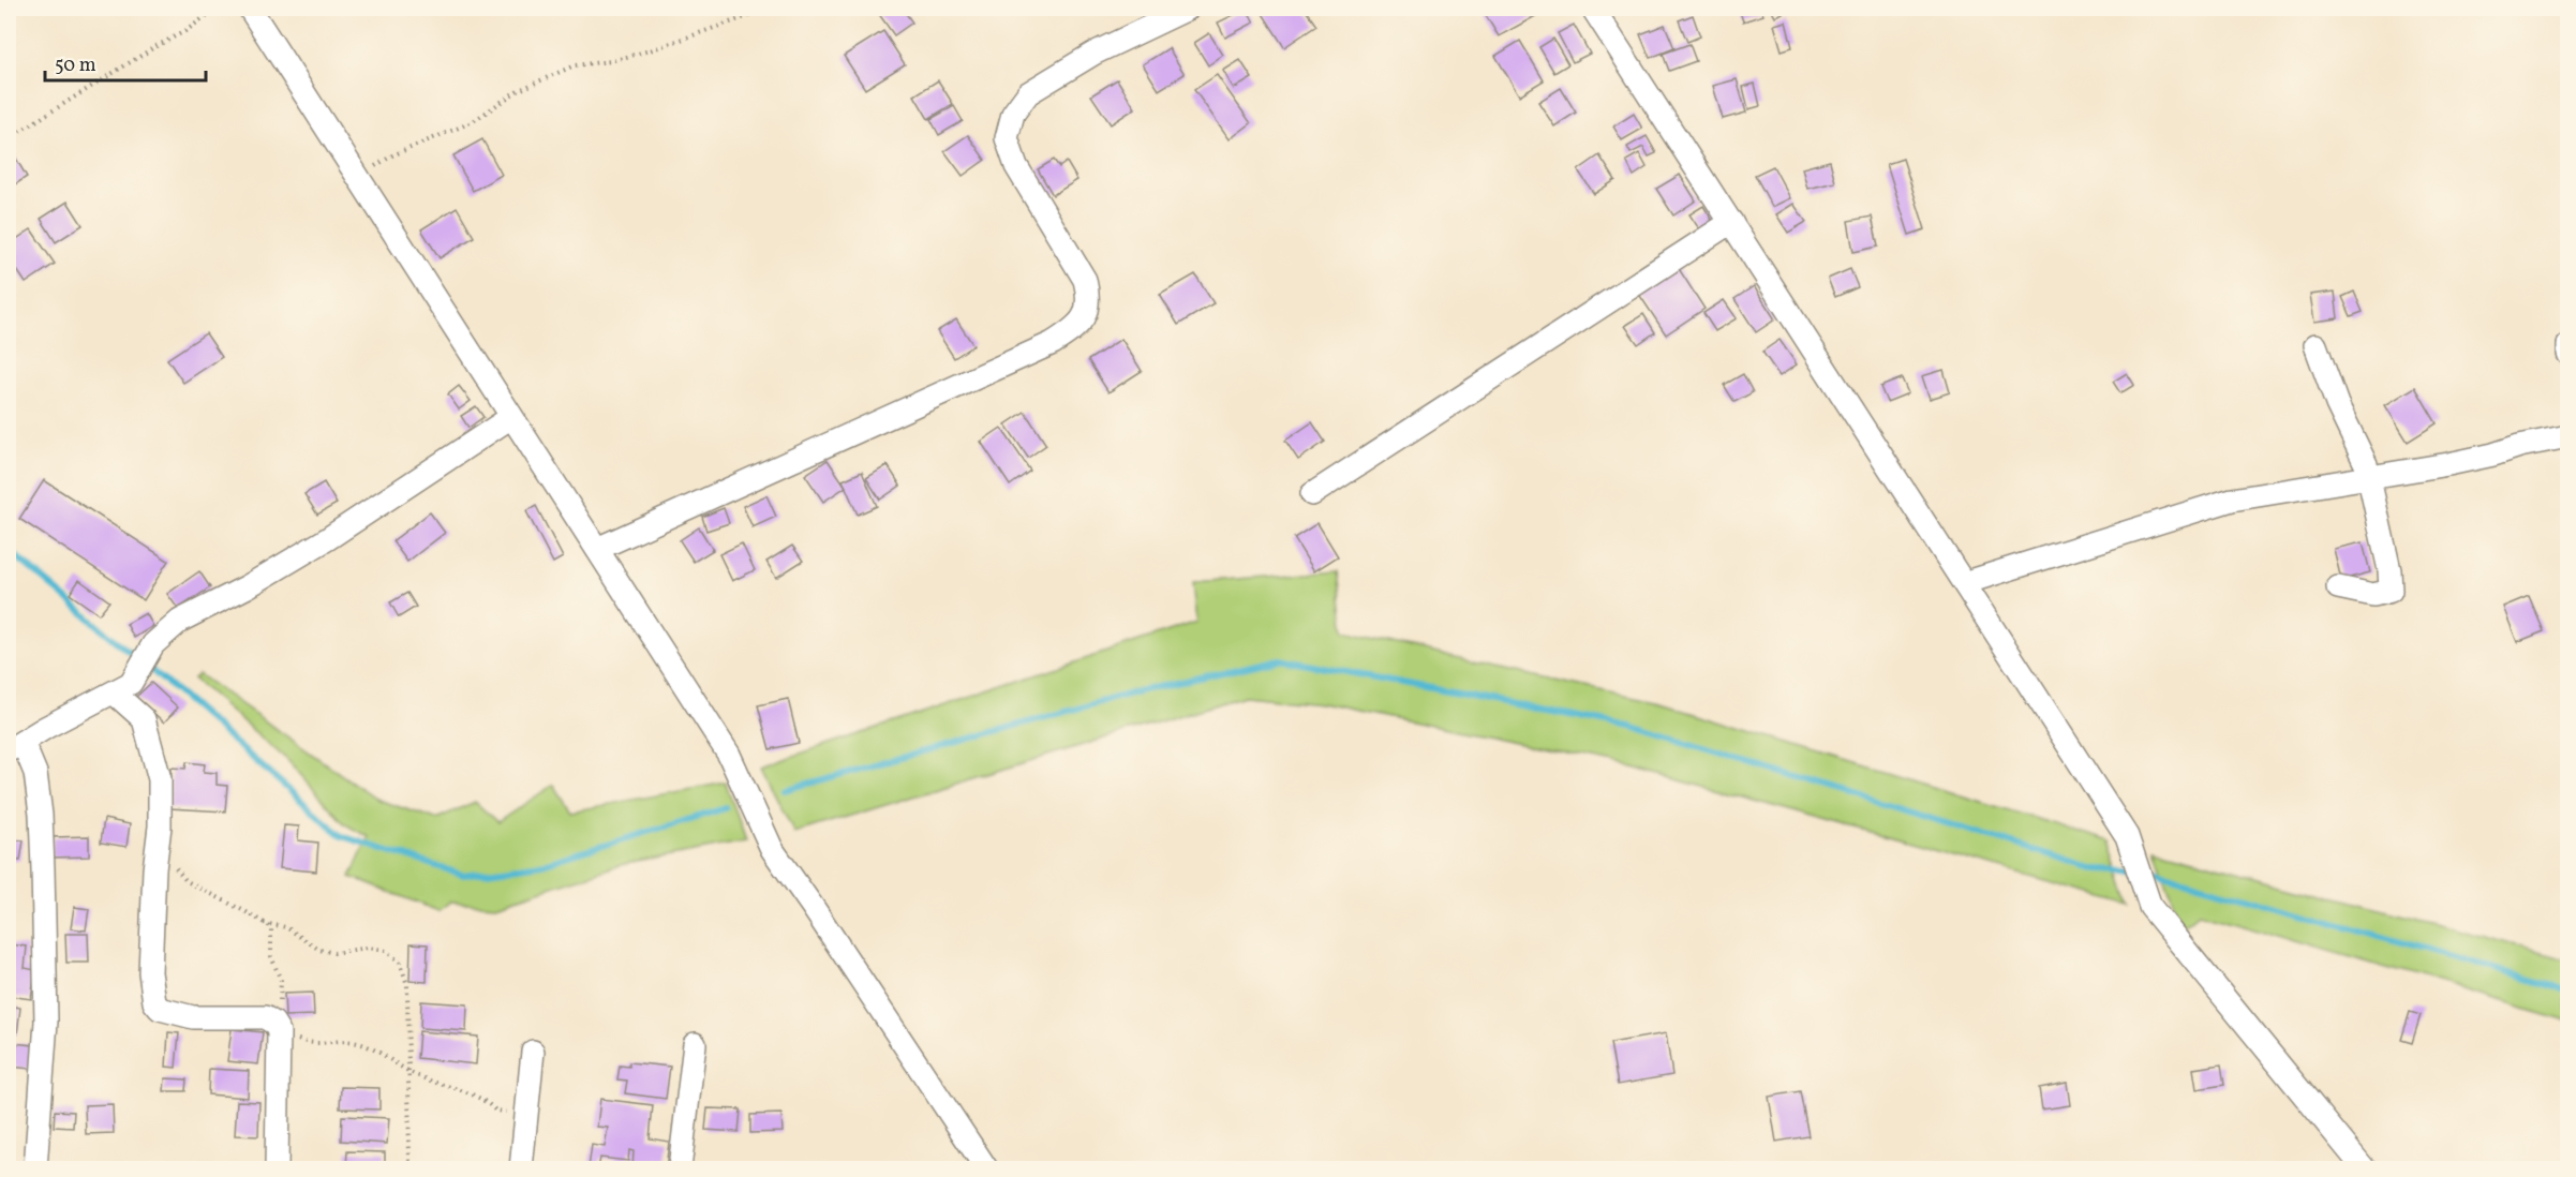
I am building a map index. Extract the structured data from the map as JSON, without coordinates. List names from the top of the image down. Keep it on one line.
{"scale_bar":"50 m"}
